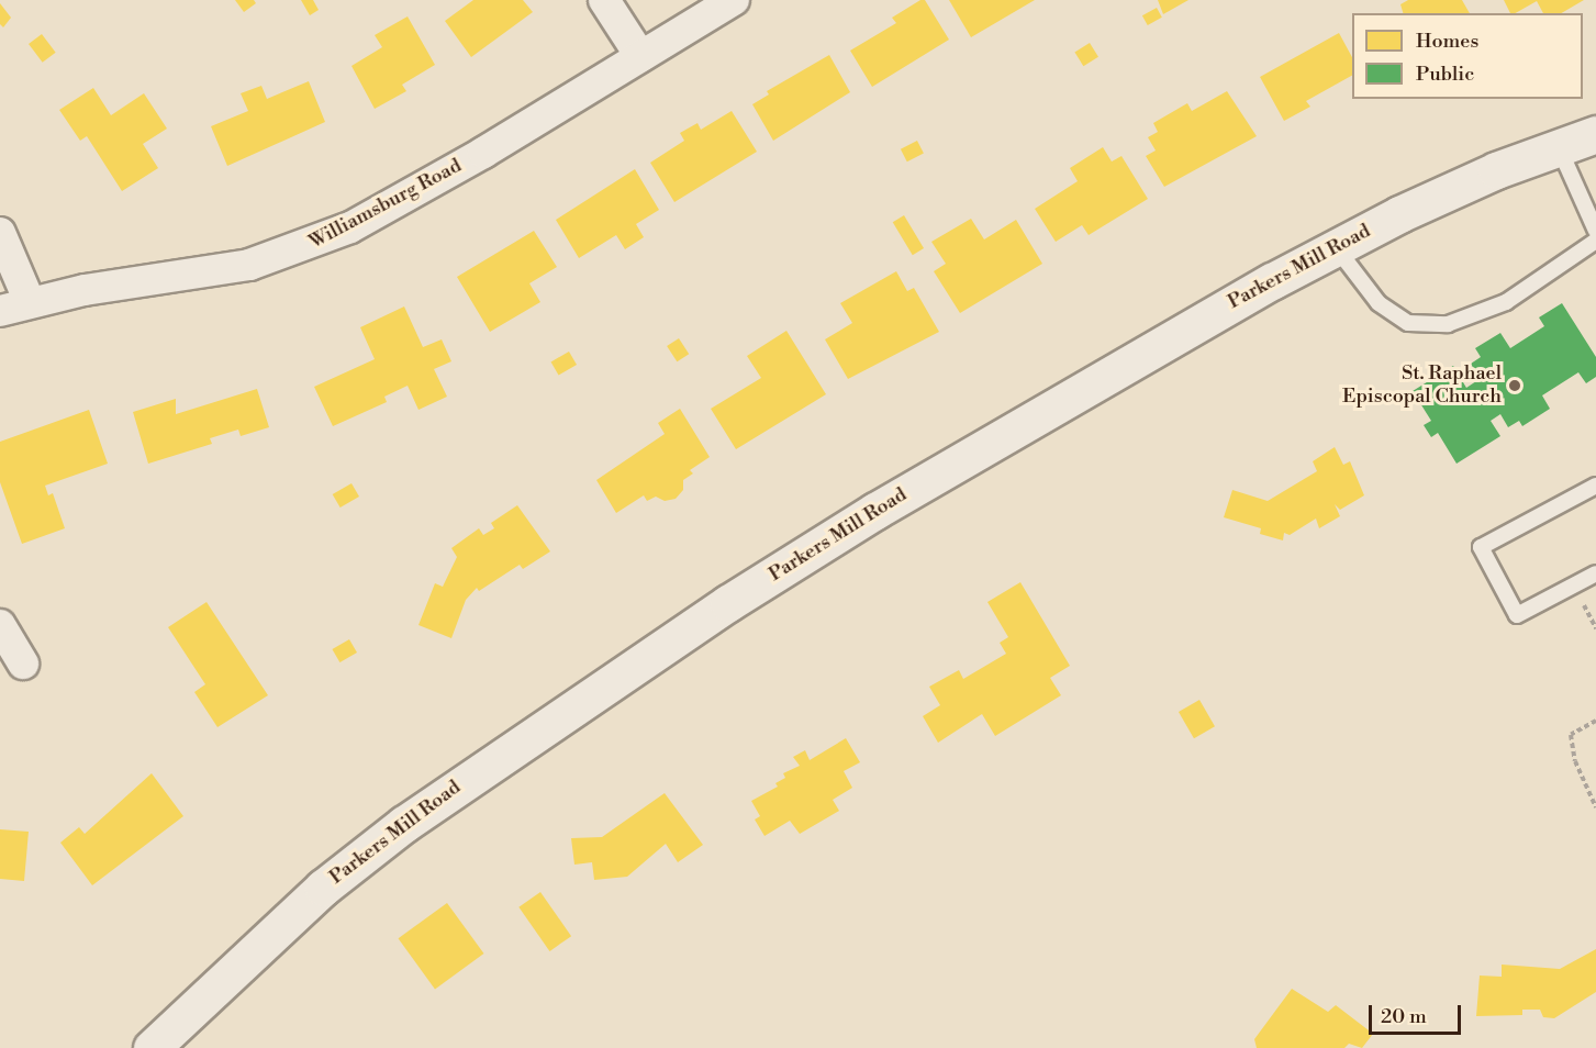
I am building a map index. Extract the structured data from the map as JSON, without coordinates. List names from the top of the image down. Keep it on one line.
{"streets":{"main road":["Parkers Mill Road"],"street":["Williamsburg Road"]},"places":["St. Raphael Episcopal Church"],"legend":["Homes","Public"],"scale_bar":"20 m"}
